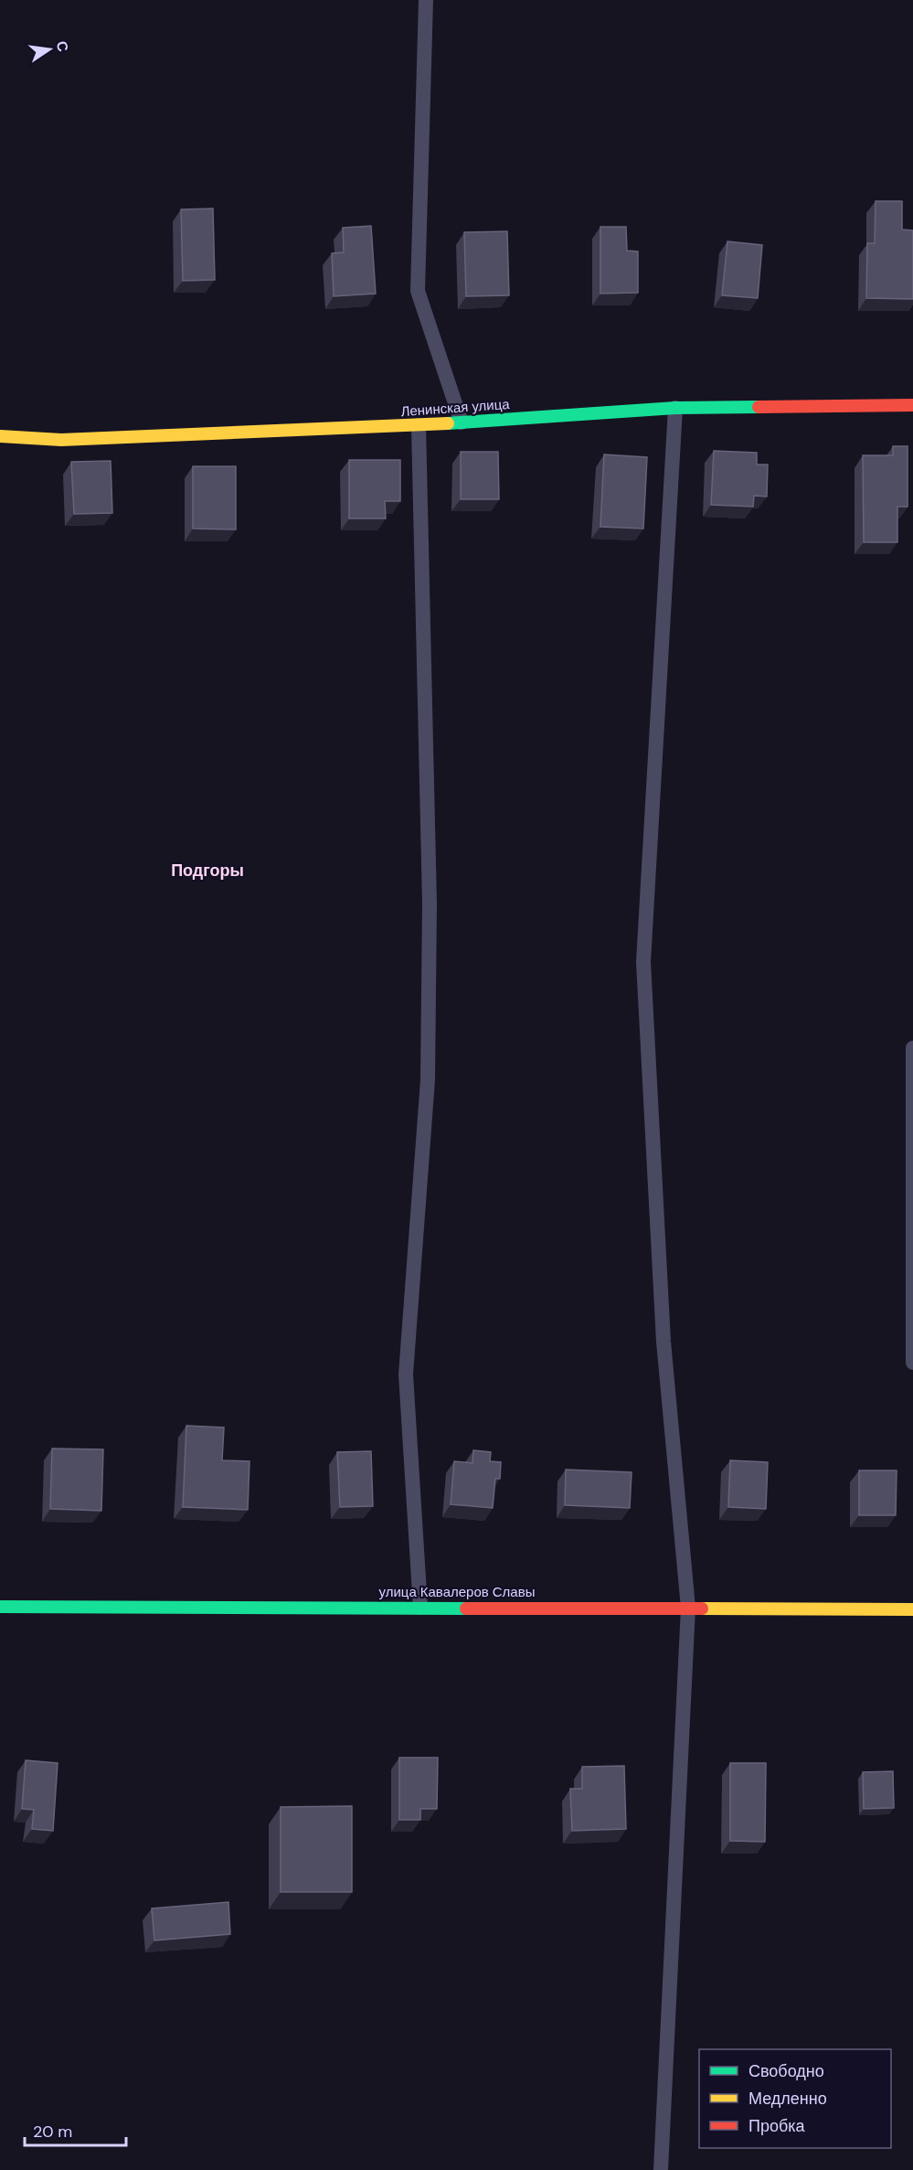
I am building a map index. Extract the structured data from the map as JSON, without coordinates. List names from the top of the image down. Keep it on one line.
{"streets":{"street":["Ленинская улица","улица Кавалеров Славы"]},"districts":["Подгоры"],"legend":["Свободно","Медленно","Пробка"],"scale_bar":"20 m","north":"right"}
